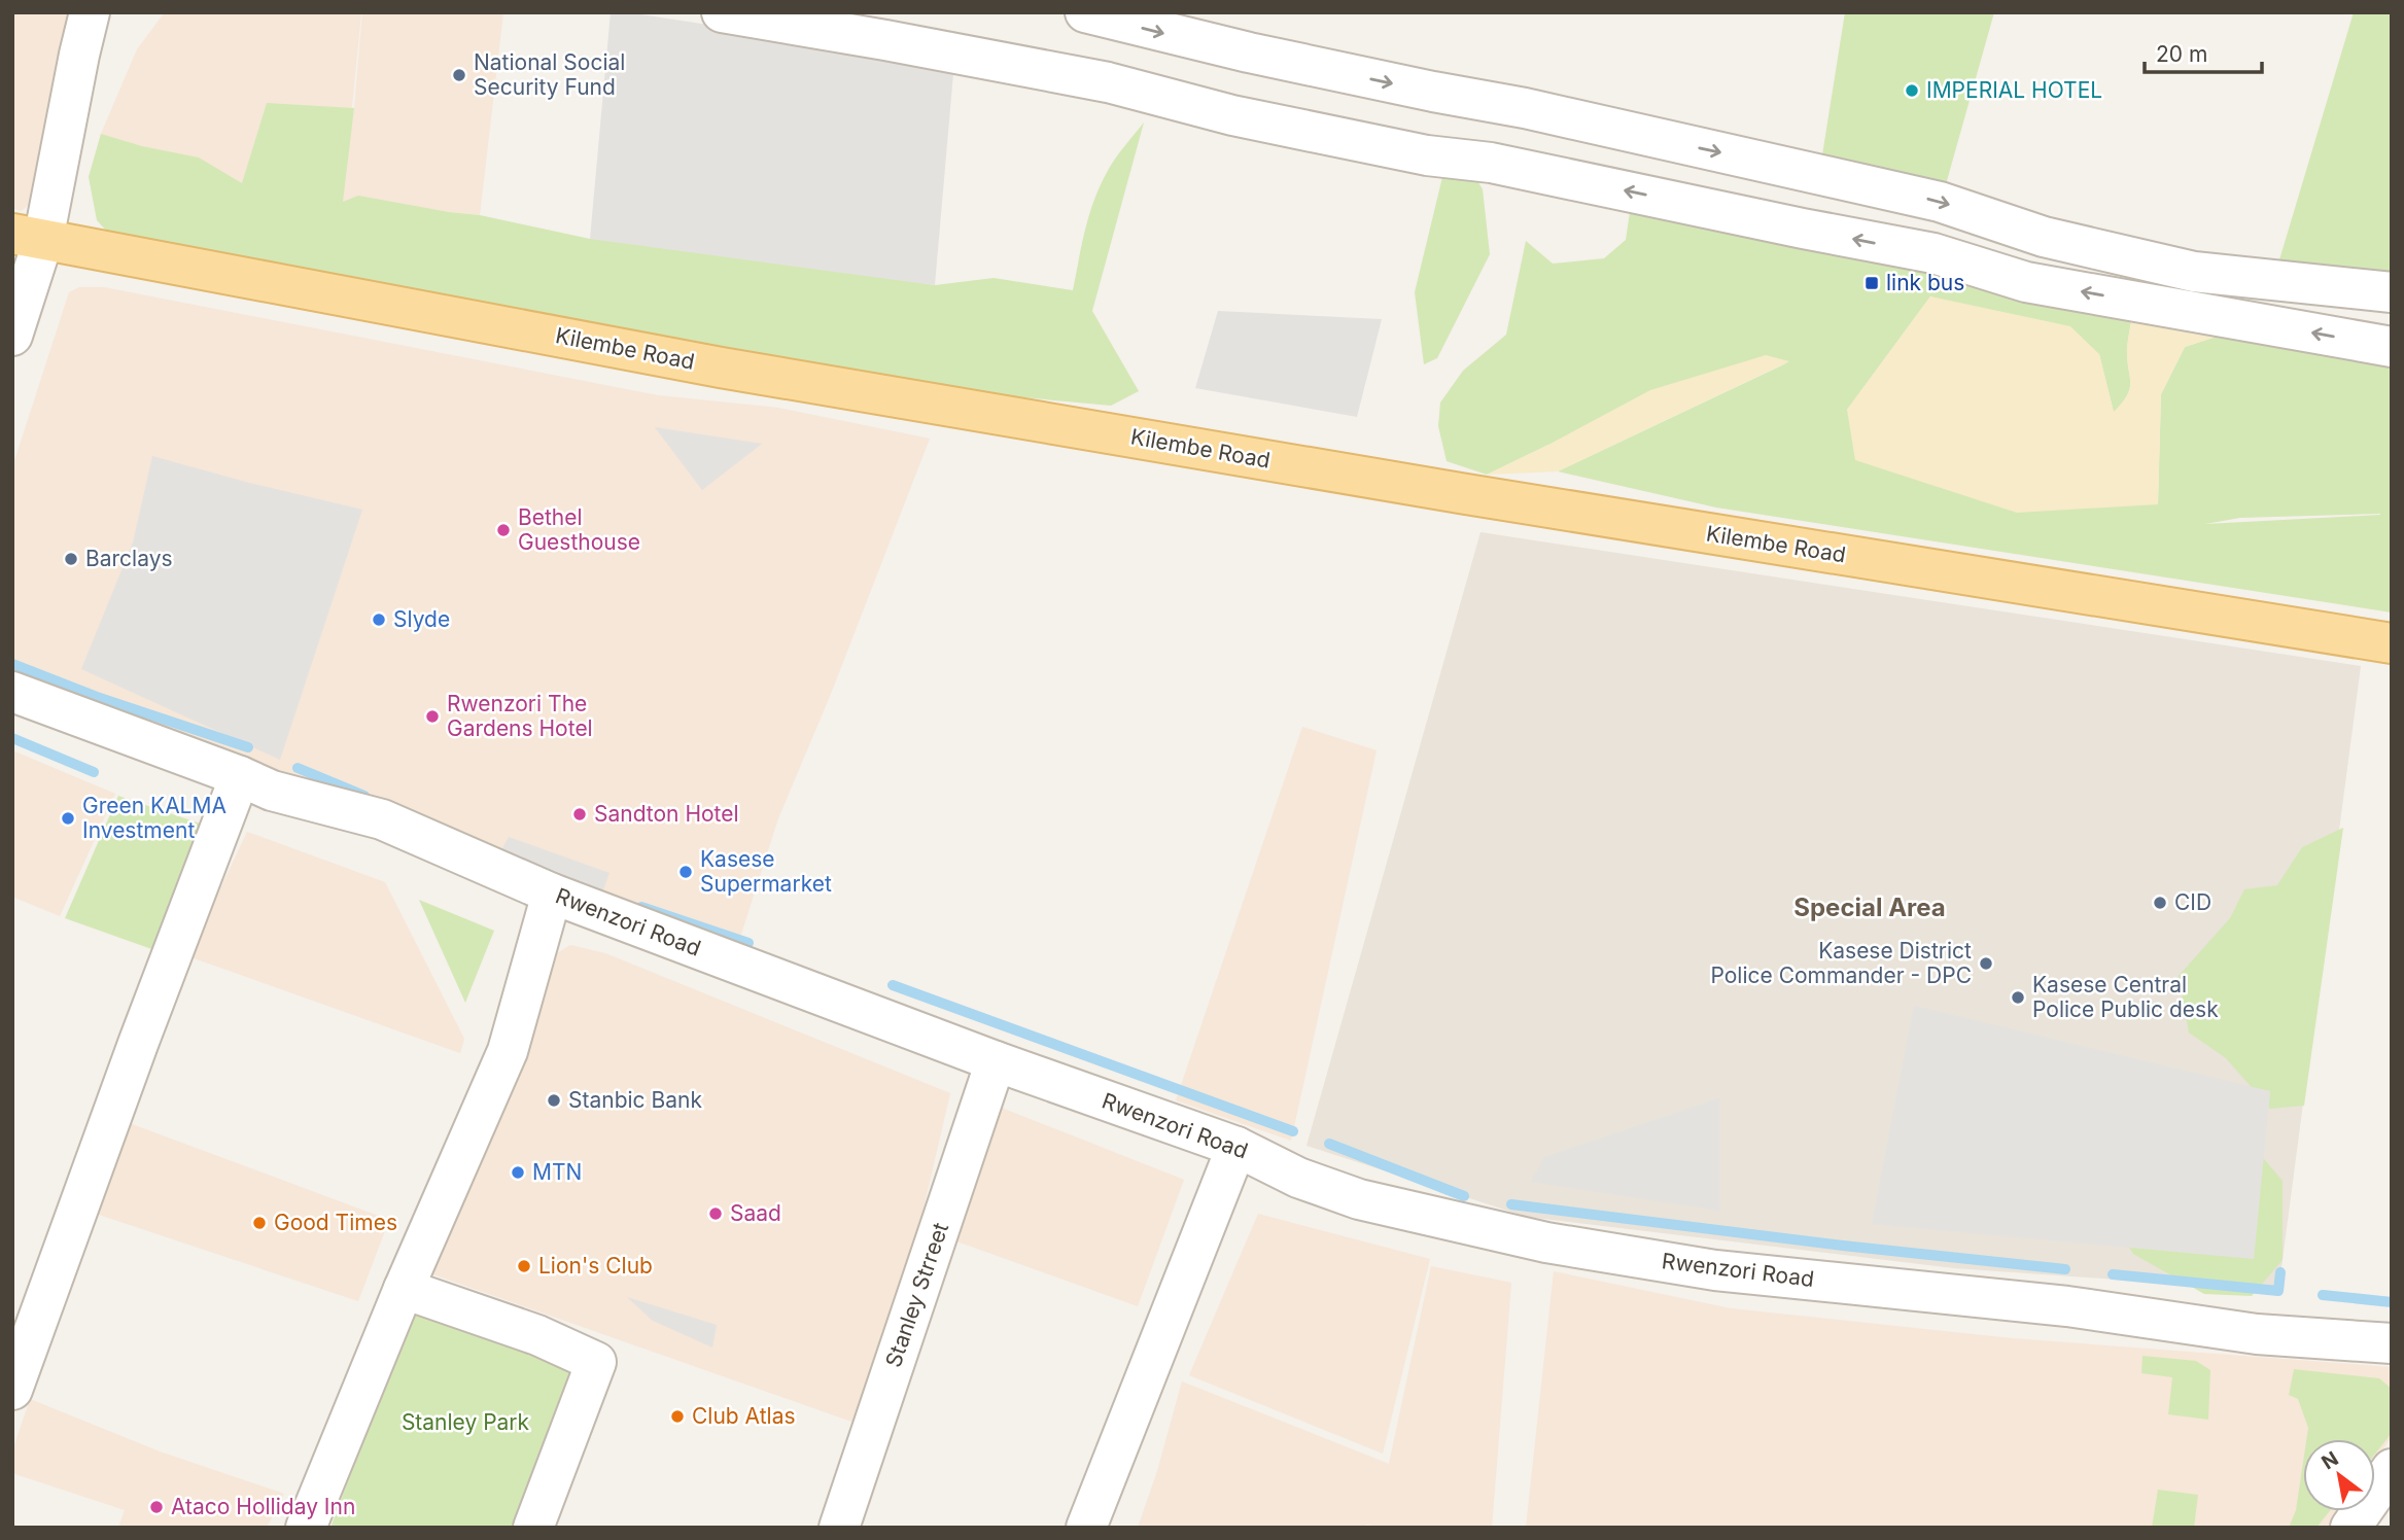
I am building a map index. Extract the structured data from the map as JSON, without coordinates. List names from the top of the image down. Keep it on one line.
{"streets":{"main road":["Kilembe Road"],"street":["Rwenzori Road","Stanley Strreet"]},"crossings":[["Rwenzori Road","Stanley Strreet"]],"districts":["Special Area"],"parks":["Stanley Park"],"places":{"other":["National Social Security Fund","IMPERIAL HOTEL","Bethel Guesthouse","Barclays","Slyde","Rwenzori The Gardens Hotel","Sandton Hotel","Green KALMA Investment","Kasese Supermarket","CID","Kasese District Police Commander - DPC","Kasese Central Police Public desk","Stanbic Bank","MTN","Saad","Good Times","Lion's Club","Club Atlas","Ataco Holliday Inn"],"transit":["link bus"]},"scale_bar":"20 m","north":"top left"}
